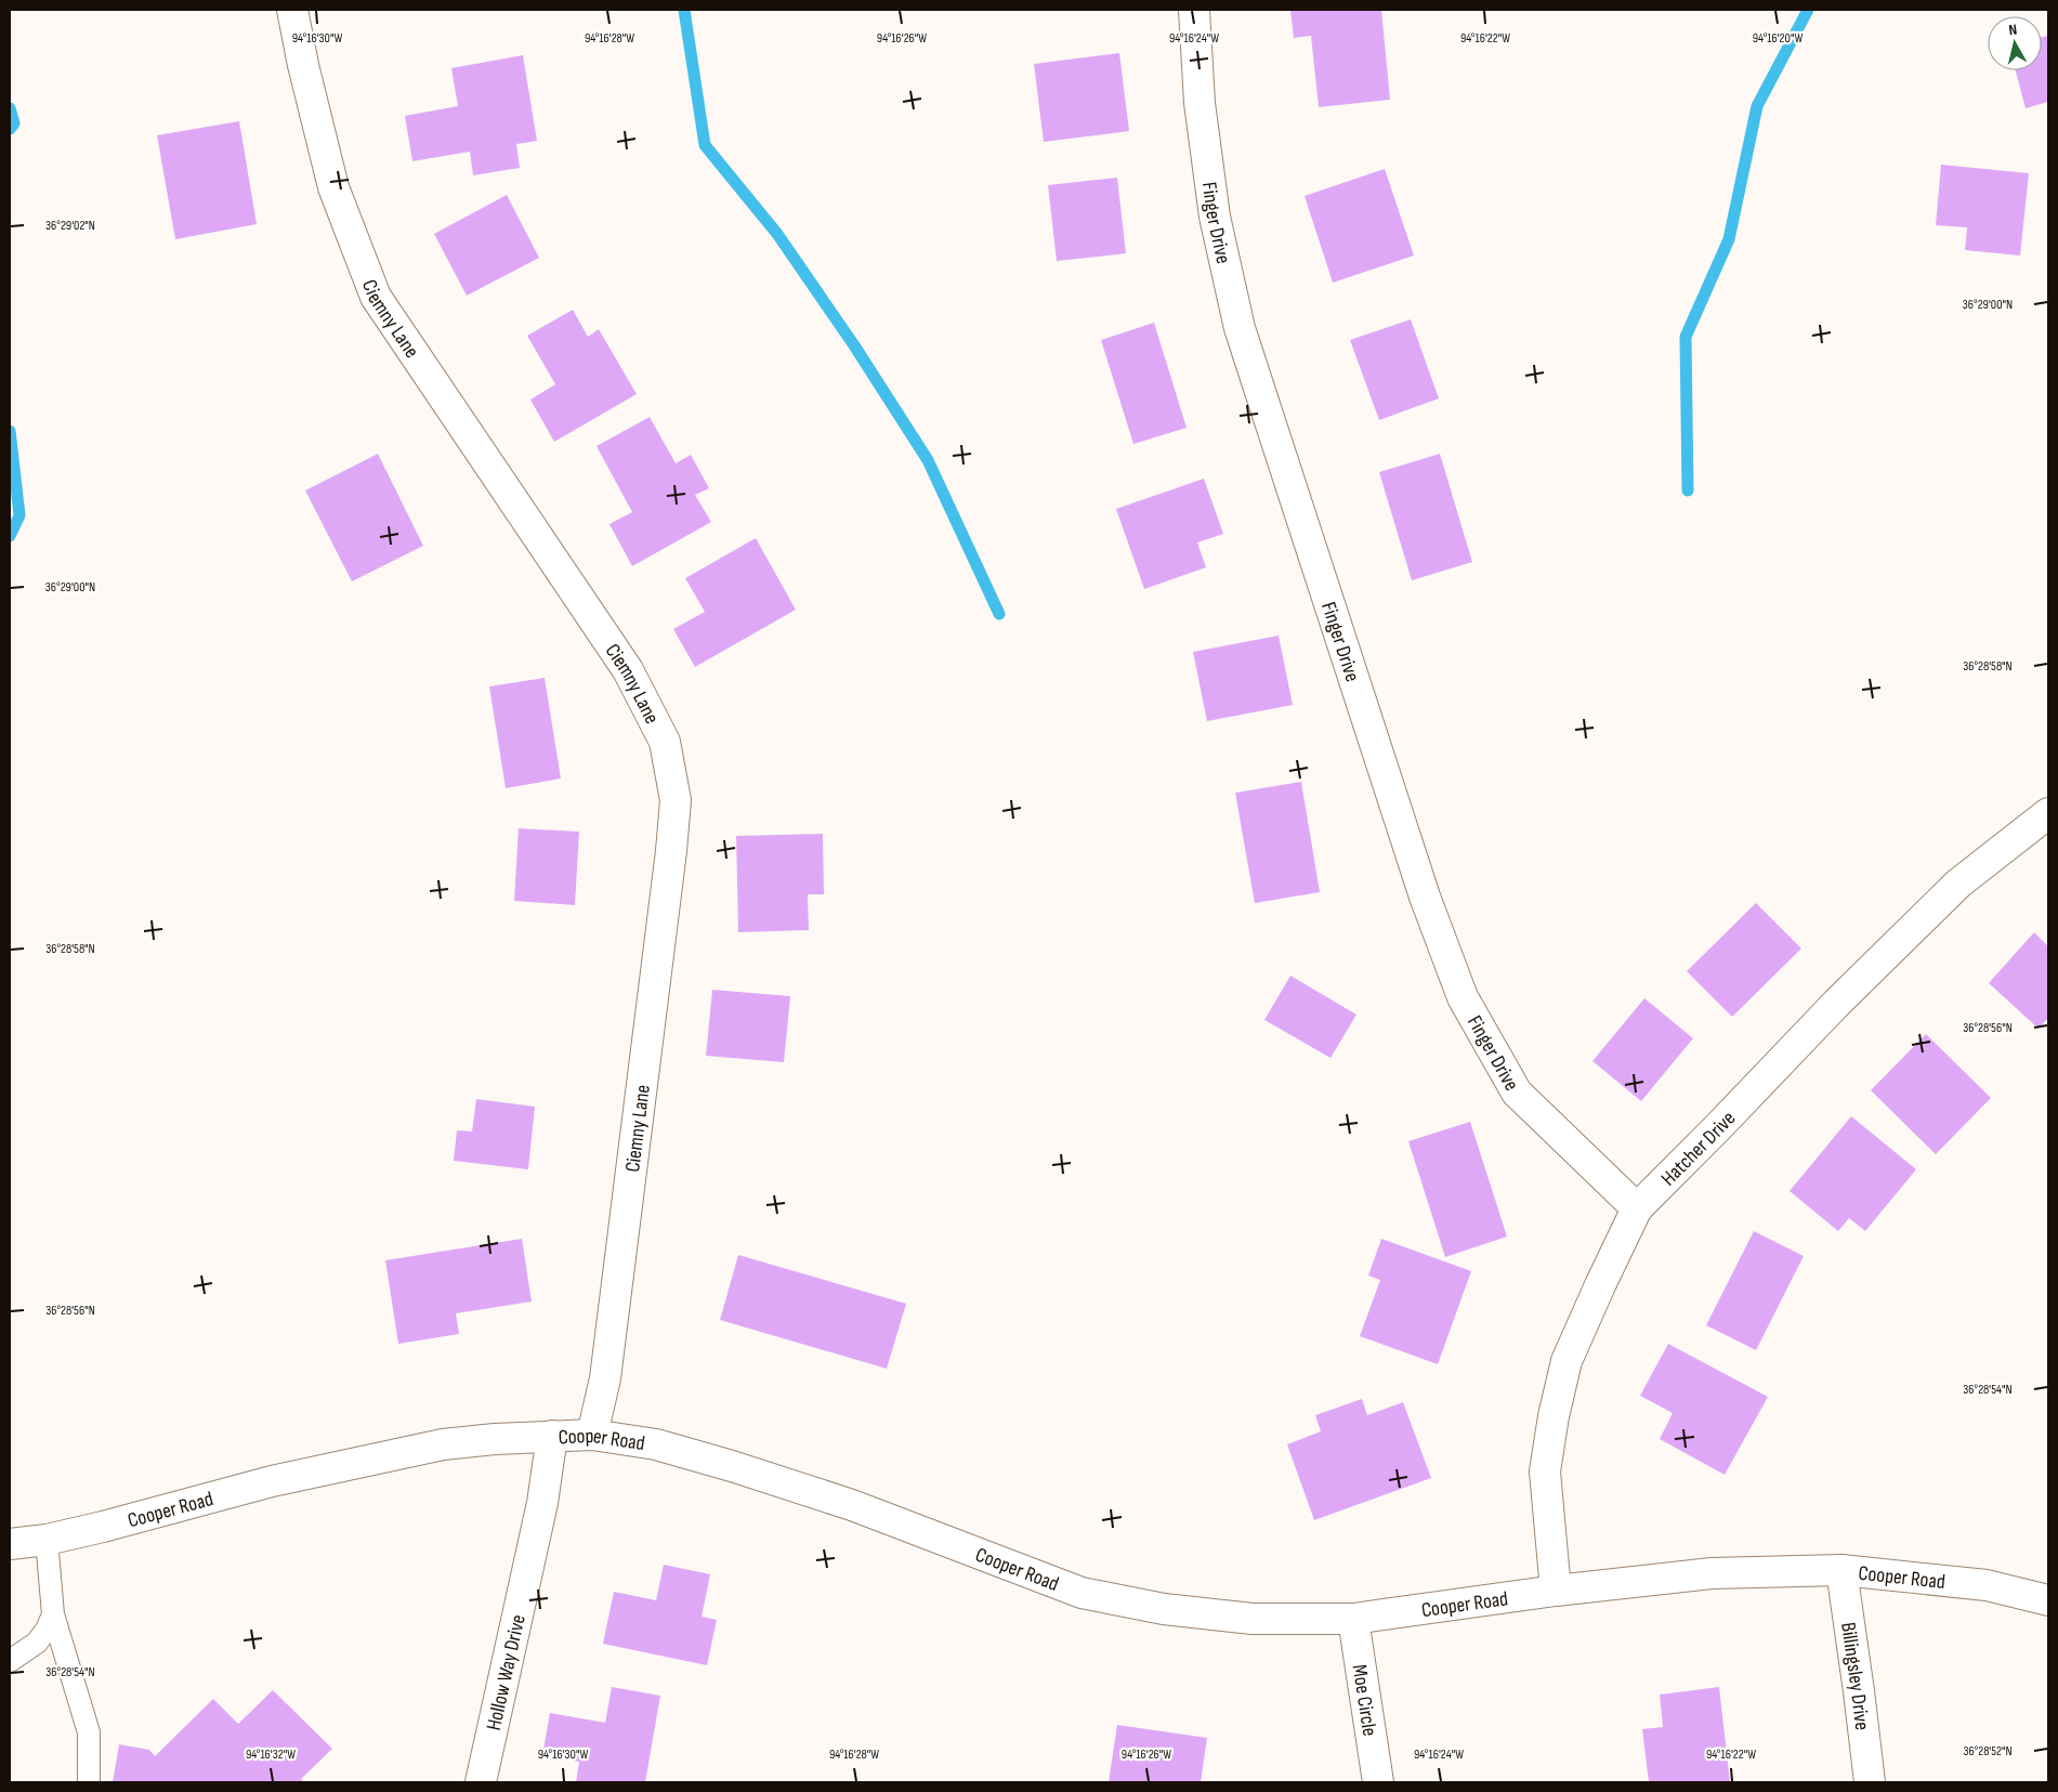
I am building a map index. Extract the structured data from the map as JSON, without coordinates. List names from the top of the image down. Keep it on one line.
{"streets":{"street":["Finger Drive","Ciemny Lane","Hatcher Drive","Cooper Road","Hollow Way Drive","Billingsley Drive","Moe Circle"]},"crossings":[["Finger Drive","Hatcher Drive"],["Ciemny Lane","Cooper Road"],["Hatcher Drive","Cooper Road"],["Cooper Road","Hollow Way Drive"],["Cooper Road","Billingsley Drive"],["Cooper Road","Moe Circle"]],"north":"top","coordinates":["94°16'30\"W","94°16'28\"W","94°16'26\"W","94°16'24\"W","94°16'22\"W","94°16'20\"W","36°29'02\"N","36°29'00\"N","36°28'58\"N","36°28'56\"N","36°28'54\"N","36°28'52\"N","94°16'32\"W"]}
